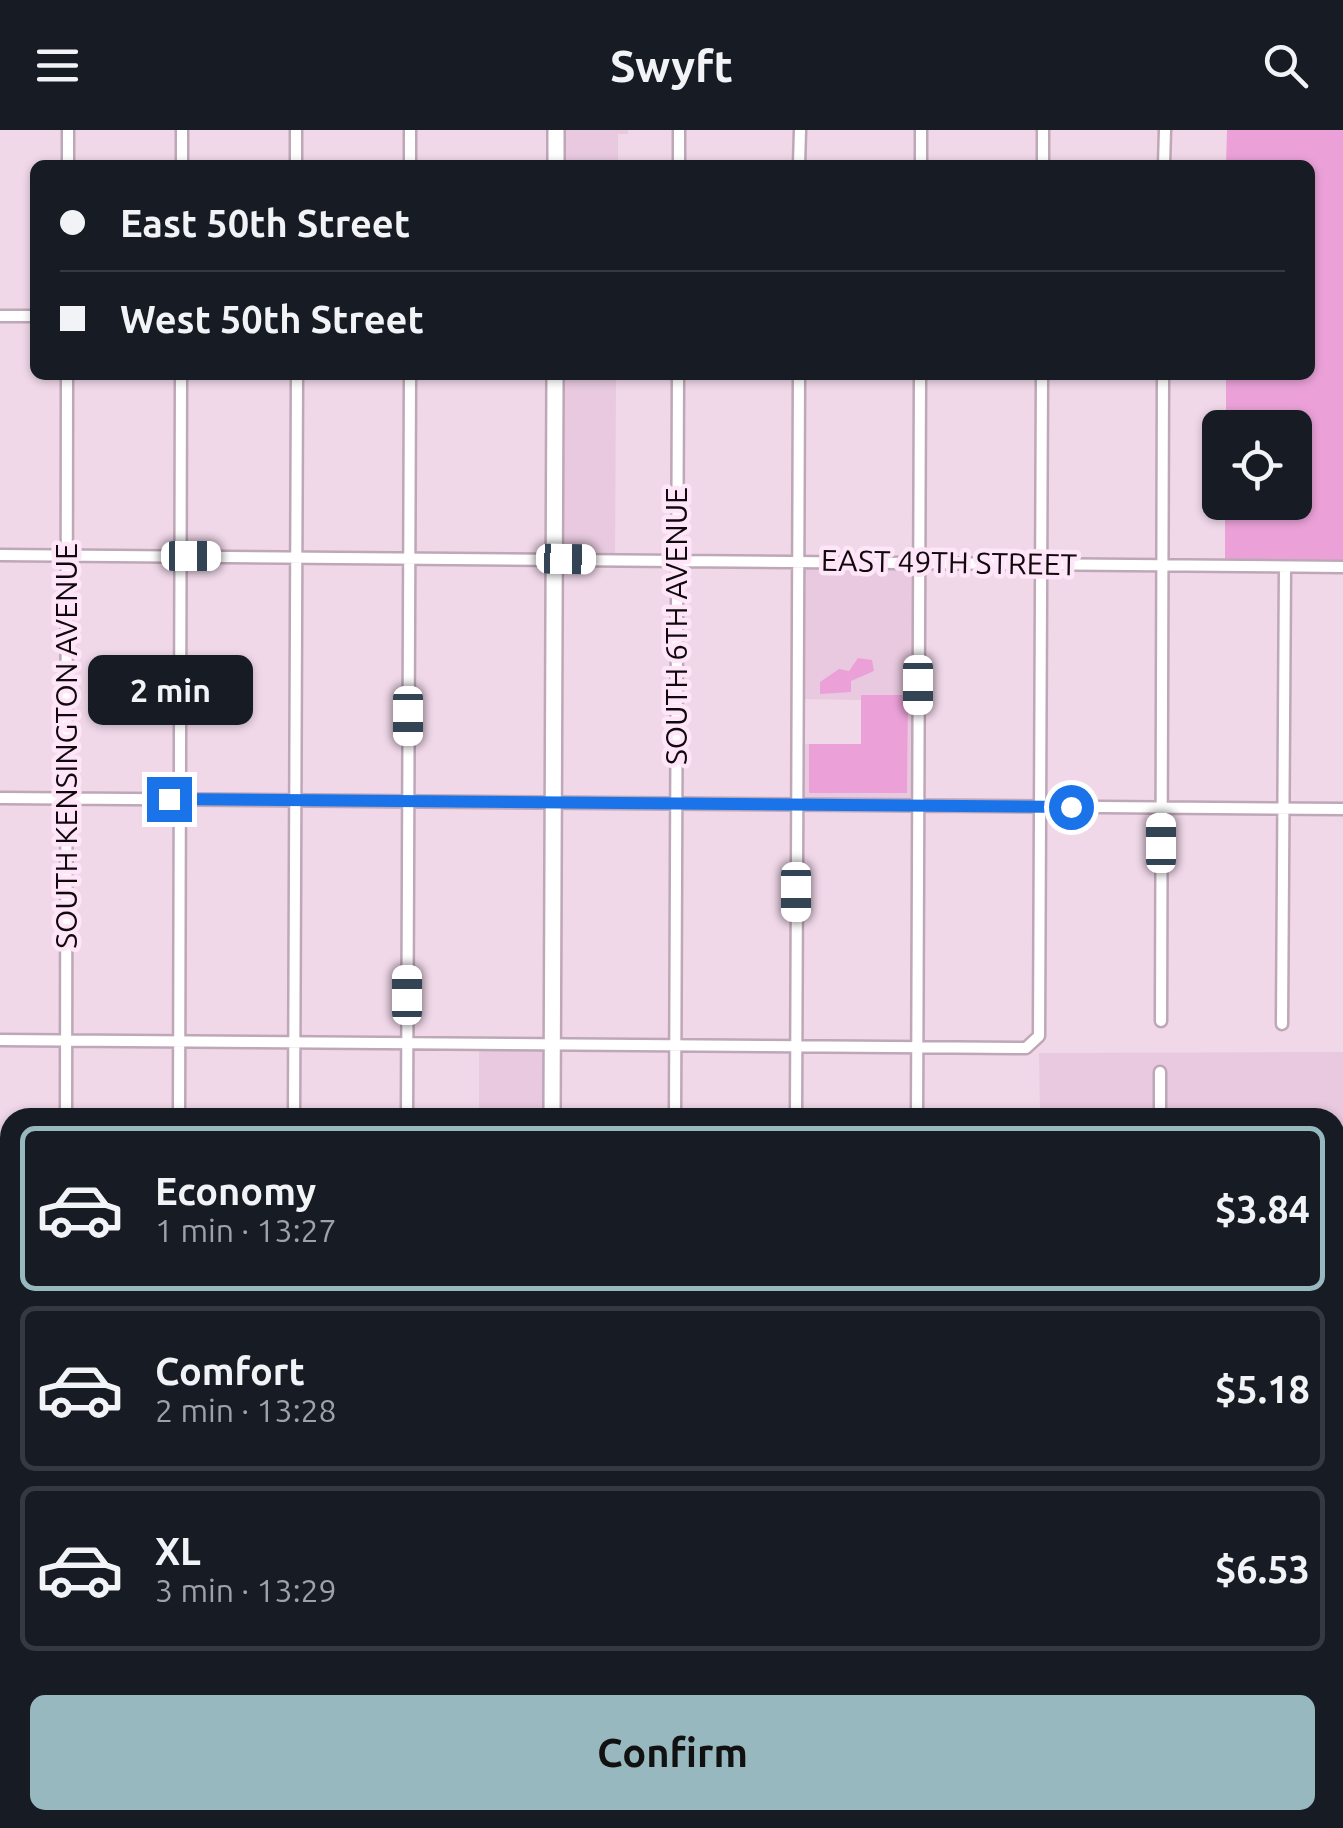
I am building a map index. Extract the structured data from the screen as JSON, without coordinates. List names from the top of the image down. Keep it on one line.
{"streets":{"street":["EAST 49TH STREET","SOUTH 6TH AVENUE","SOUTH KENSINGTON AVENUE"]},"crossings":[["EAST 49TH STREET","SOUTH 6TH AVENUE"],["EAST 49TH STREET","SOUTH KENSINGTON AVENUE"]],"page":{"header":"Swyft","banner":["East 50th Street","West 50th Street"],"bubble":"2 min","list":[{"name":"Economy","note":"1 min · 13:27","value":"$3.84"},{"name":"Comfort","note":"2 min · 13:28","value":"$5.18"},{"name":"XL","note":"3 min · 13:29","value":"$6.53"}],"buttons":"Confirm"}}
